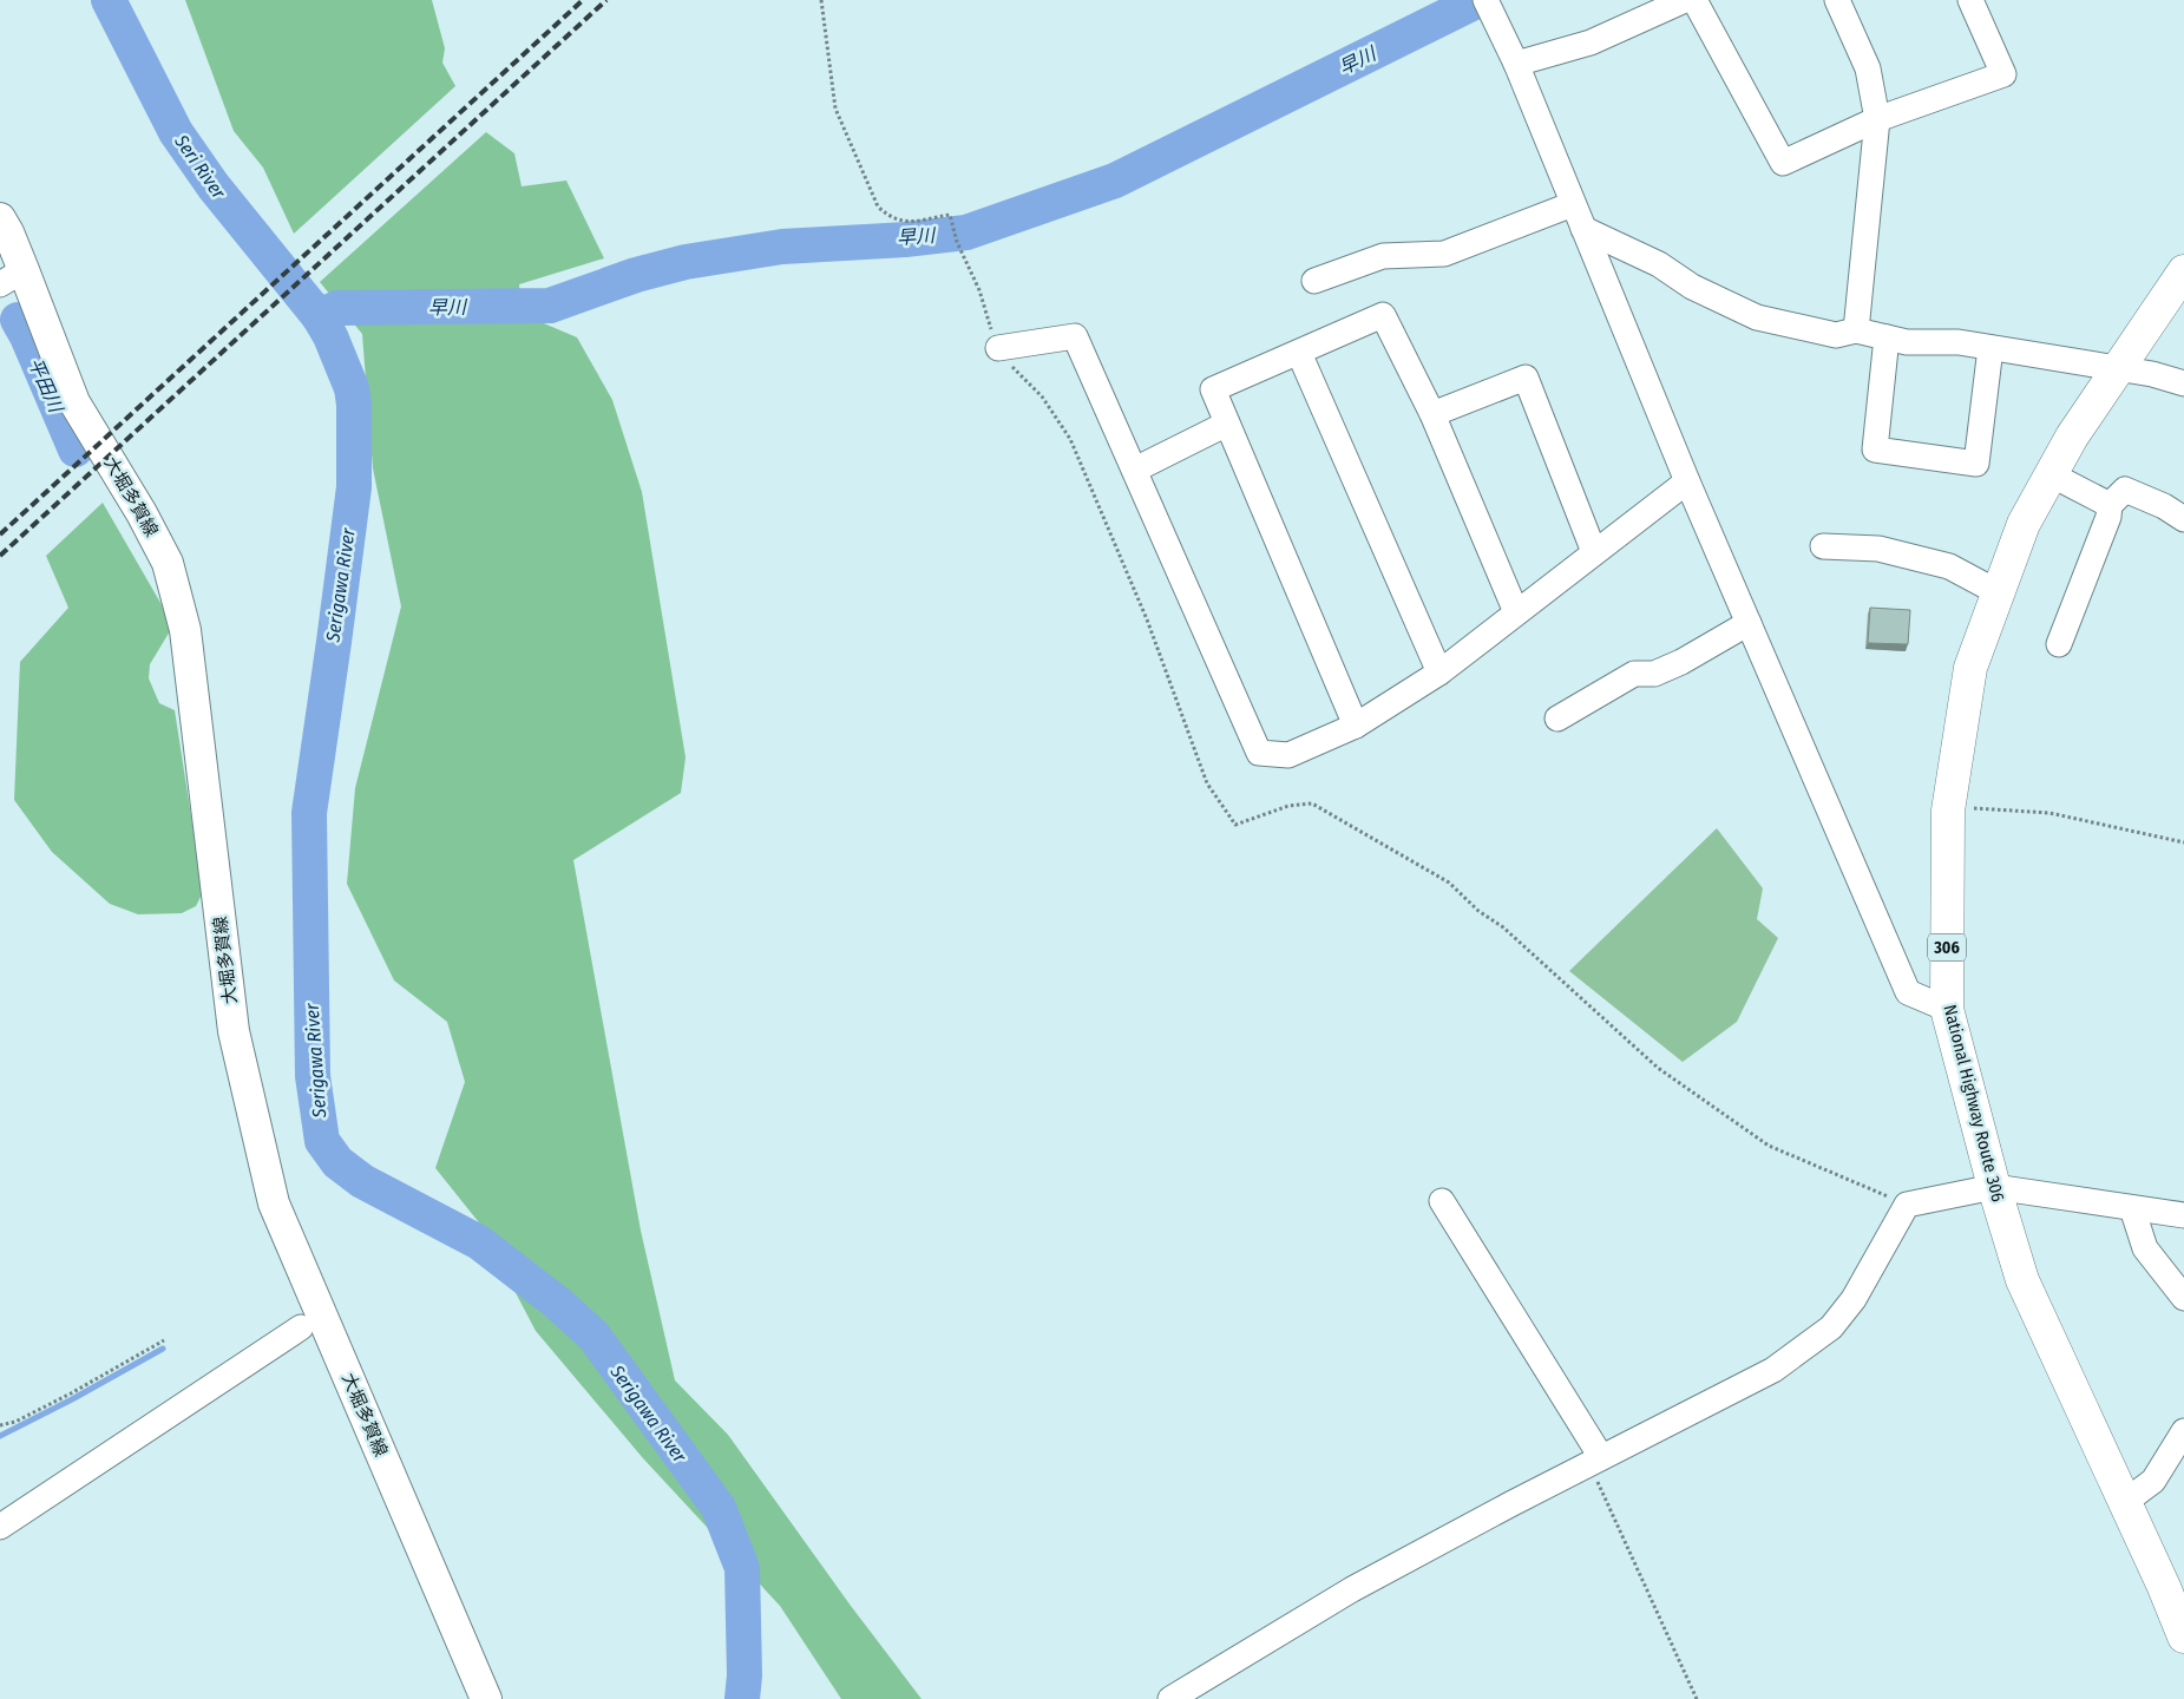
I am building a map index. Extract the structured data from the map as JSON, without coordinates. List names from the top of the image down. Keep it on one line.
{"streets":{"highway":["306","National Highway Route 306"],"main road":["大堀多賀線"]},"water":["早川","Seri River","平田川","Serigawa River"]}
